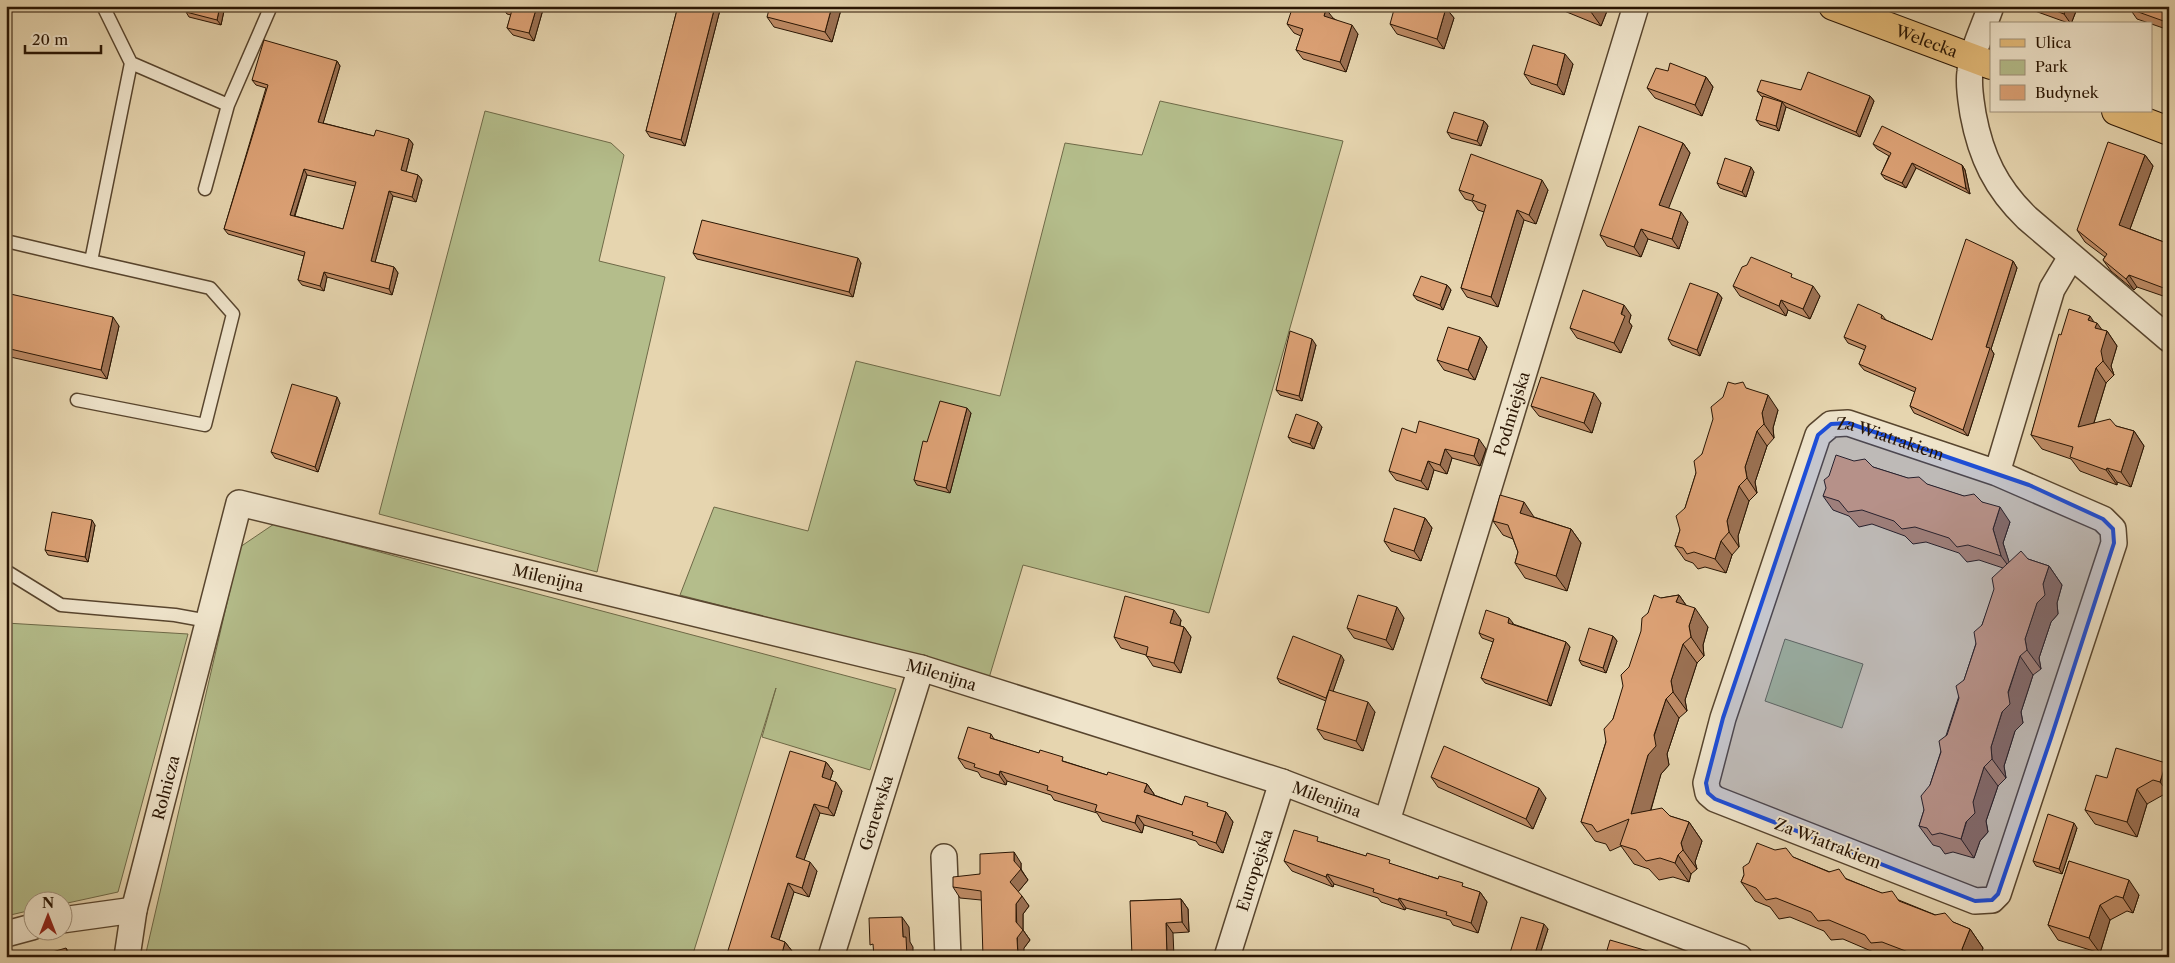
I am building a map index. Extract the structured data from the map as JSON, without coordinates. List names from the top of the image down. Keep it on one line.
{"streets":{"main road":["Welecka"],"street":["Podmiejska","Za Wiatrakiem","Milenijna","Rolnicza","Genewska","Europejska"]},"crossings":[["Podmiejska","Milenijna"],["Milenijna","Rolnicza"],["Milenijna","Genewska"],["Milenijna","Europejska"]],"legend":["Ulica","Park","Budynek"],"scale_bar":"20 m","north":"top"}
